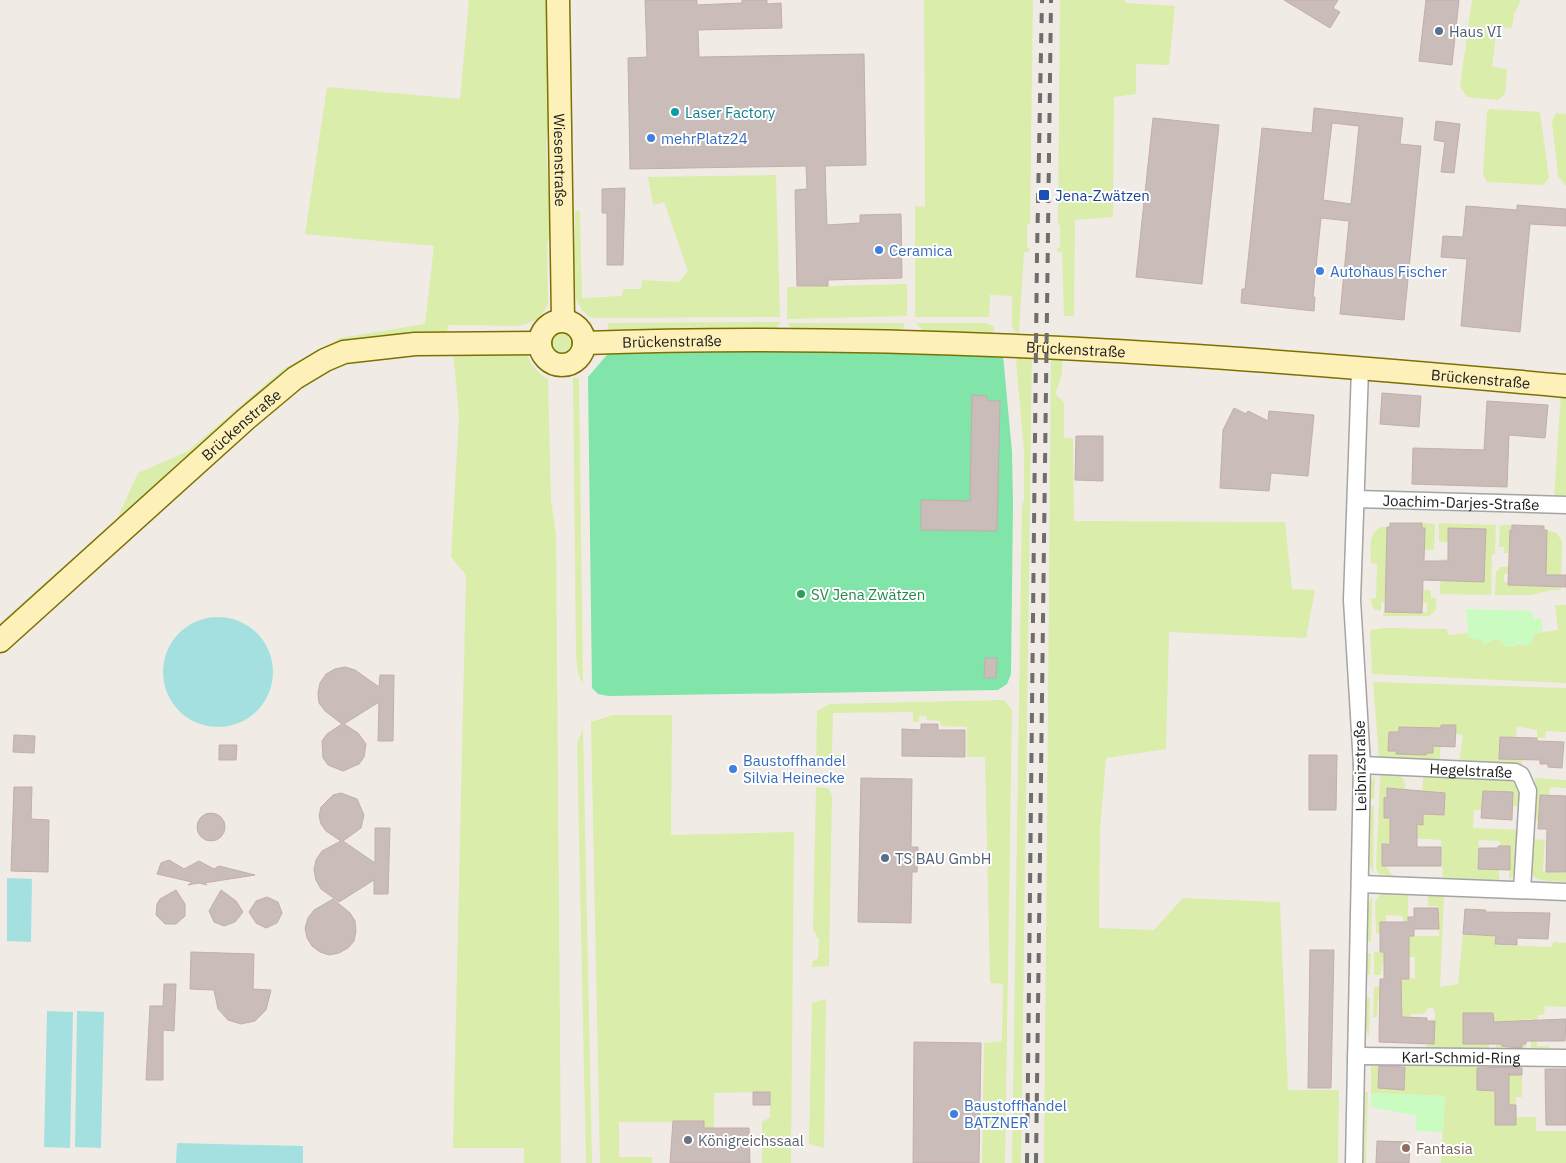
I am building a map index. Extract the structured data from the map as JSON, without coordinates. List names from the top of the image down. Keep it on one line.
{"streets":{"street":["Wiesenstraße","Brückenstraße","Joachim-Darjes-Straße","Leibnizstraße","Hegelstraße","Karl-Schmid-Ring"]},"crossings":[["Wiesenstraße","Brückenstraße"],["Brückenstraße","Leibnizstraße"],["Joachim-Darjes-Straße","Leibnizstraße"],["Leibnizstraße","Hegelstraße"],["Leibnizstraße","Karl-Schmid-Ring"]],"places":{"other":["Haus VI","Laser Factory","mehrPlatz24","Ceramica","Autohaus Fischer","SV Jena Zwätzen","Baustoffhandel Silvia Heinecke","TS BAU GmbH","Baustoffhandel BATZNER","Königreichssaal","Fantasia"],"transit":["Jena-Zwätzen"]}}
